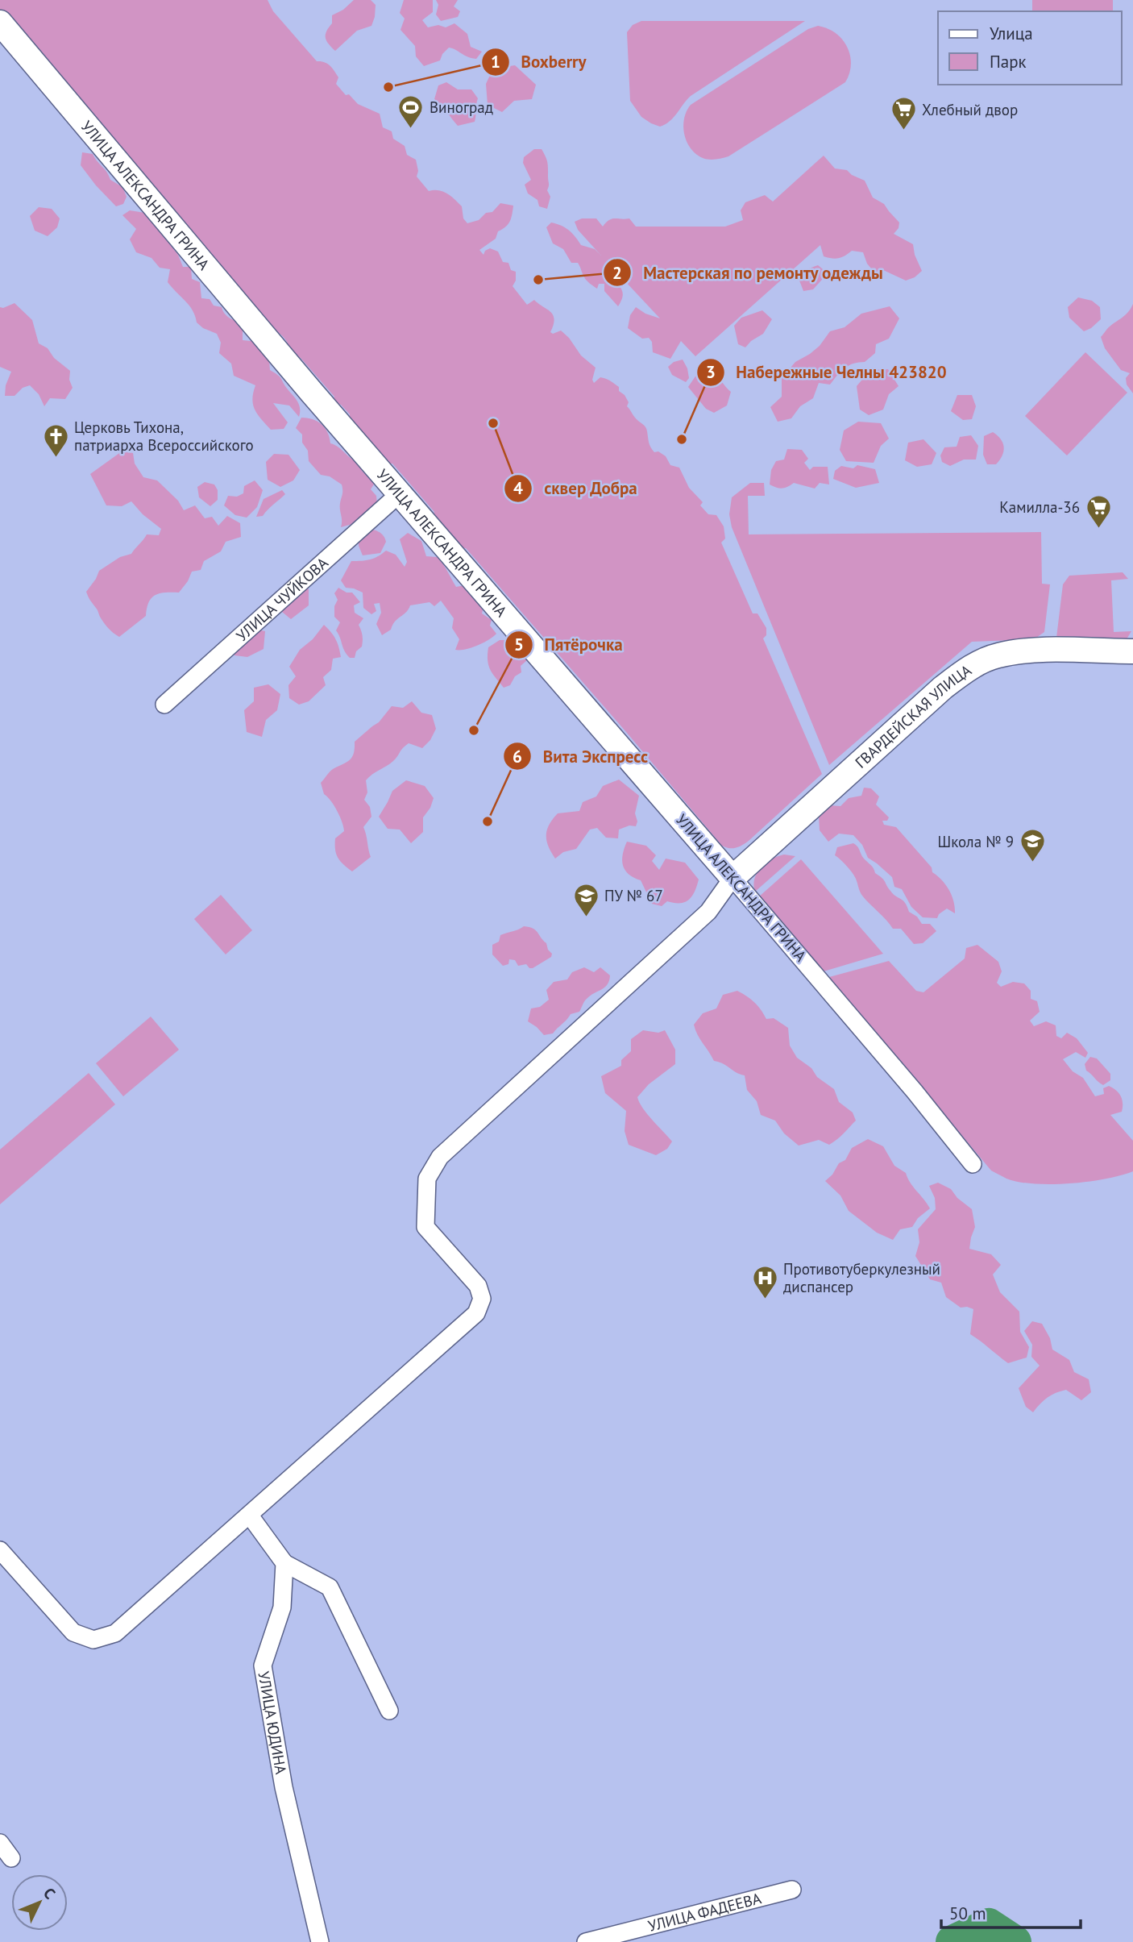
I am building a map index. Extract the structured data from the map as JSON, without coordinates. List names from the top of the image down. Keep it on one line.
{"streets":{"street":["УЛИЦА АЛЕКСАНДРА ГРИНА","УЛИЦА ЧУЙКОВА","ГВАРДЕЙСКАЯ УЛИЦА","УЛИЦА ЮДИНА","УЛИЦА ФАДЕЕВА"]},"crossings":[["УЛИЦА АЛЕКСАНДРА ГРИНА","УЛИЦА ЧУЙКОВА"],["УЛИЦА АЛЕКСАНДРА ГРИНА","ГВАРДЕЙСКАЯ УЛИЦА"]],"places":{"other":["Boxberry","Мастерская по ремонту одежды","сквер Добра","Набережные Челны 423820","Пятёрочка","Вита Экспресс"],"sports":["Виноград"],"supermarket":["Хлебный двор","Камилла-36"],"church":["Церковь Тихона, патриарха Всероссийского"],"school or university":["Школа № 9","ПУ № 67"],"hospital":["Противотуберкулезный диспансер"]},"legend":["Улица","Парк"],"scale_bar":"50 m","north":"top right"}
